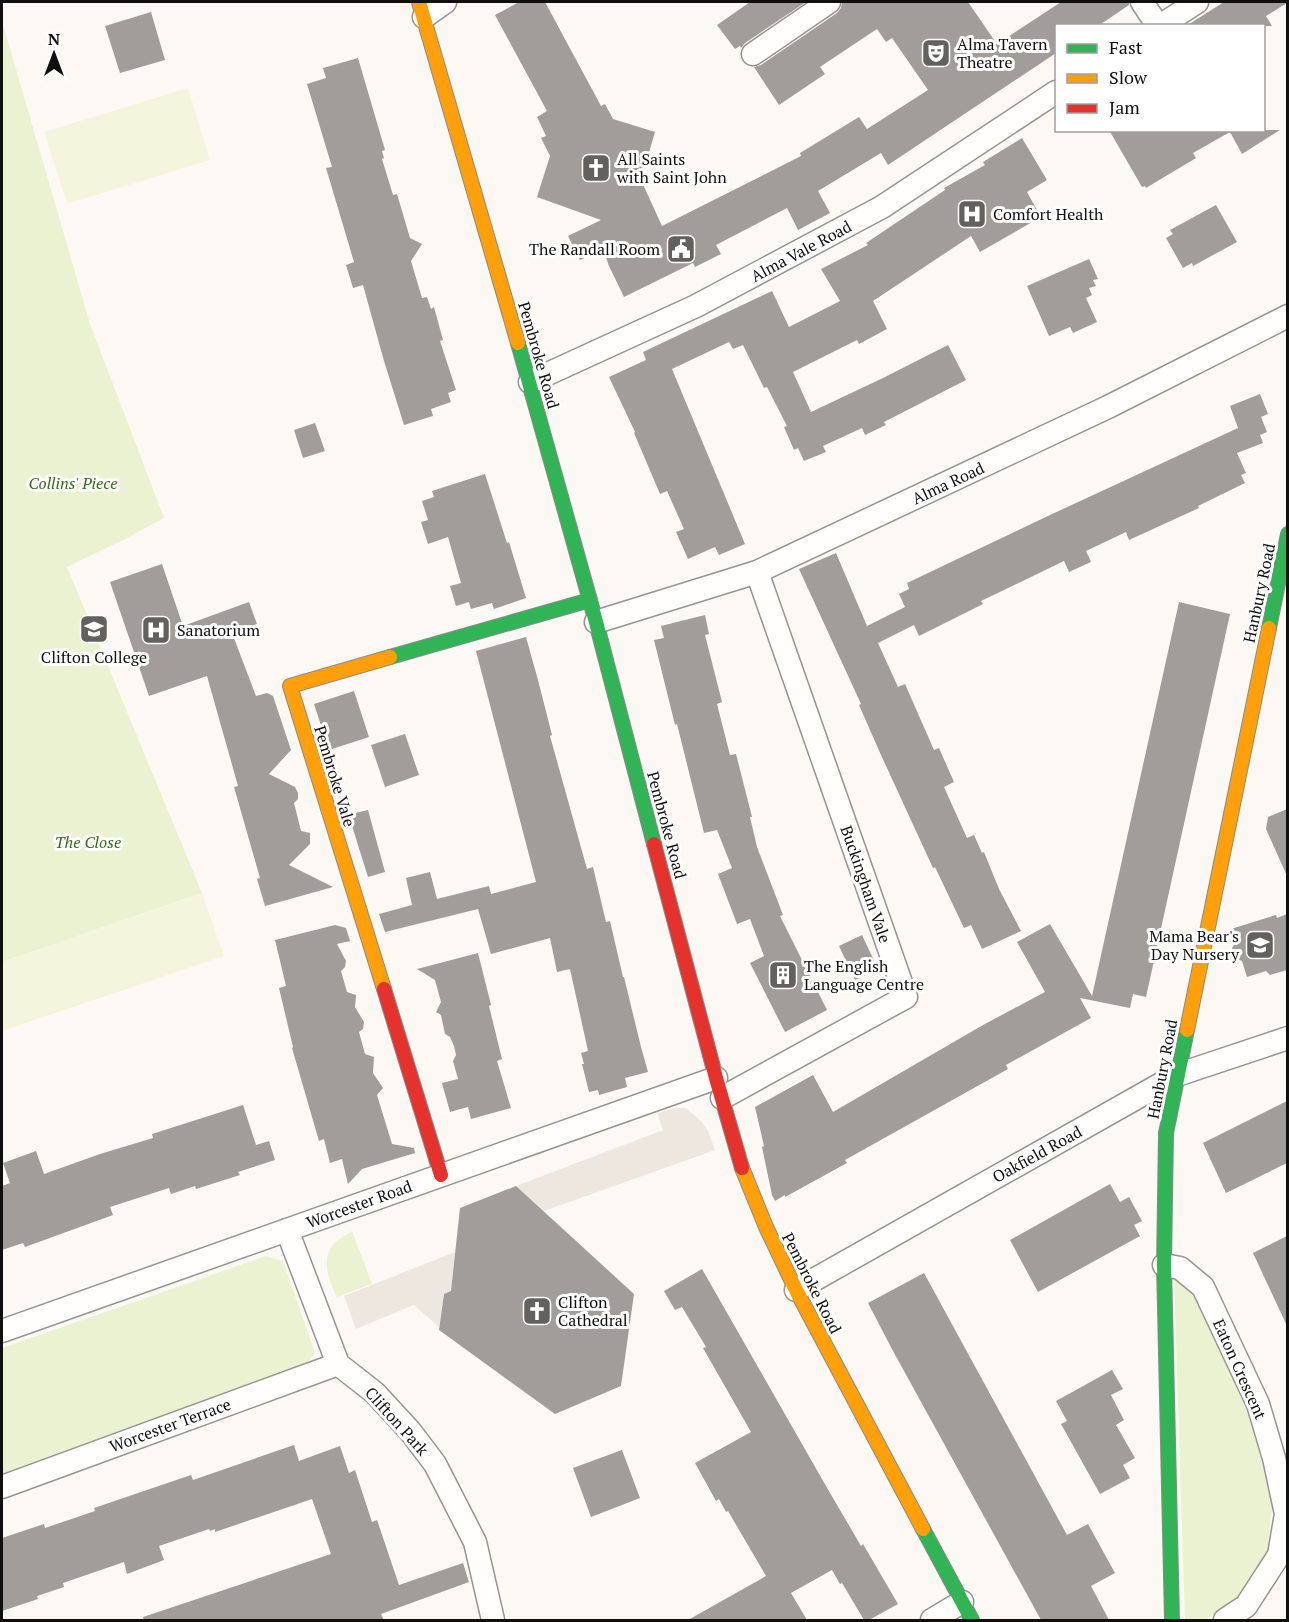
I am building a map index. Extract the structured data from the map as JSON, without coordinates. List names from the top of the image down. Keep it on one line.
{"streets":{"street":["Alma Vale Road","Pembroke Road","Alma Road","Hanbury Road","Pembroke Vale","Buckingham Vale","Oakfield Road","Worcester Road","Eaton Crescent","Clifton Park","Worcester Terrace"]},"crossings":[["Alma Vale Road","Pembroke Road"],["Pembroke Road","Alma Road"],["Pembroke Road","Pembroke Vale"],["Pembroke Road","Buckingham Vale"],["Pembroke Road","Oakfield Road"],["Pembroke Road","Worcester Road"],["Alma Road","Pembroke Vale"],["Alma Road","Buckingham Vale"],["Hanbury Road","Oakfield Road"],["Hanbury Road","Eaton Crescent"],["Pembroke Vale","Worcester Road"],["Buckingham Vale","Worcester Road"],["Clifton Park","Worcester Terrace"]],"parks":["Collins' Piece","The Close"],"places":{"theatre":["Alma Tavern Theatre"],"church":["All Saints with Saint John","Clifton Cathedral"],"hospital":["Comfort Health","Sanatorium"],"public building":["The Randall Room"],"school or university":["Clifton College","Mama Bear's Day Nursery"],"building":["The English Language Centre"]},"legend":["Fast","Slow","Jam"],"north":"top"}
